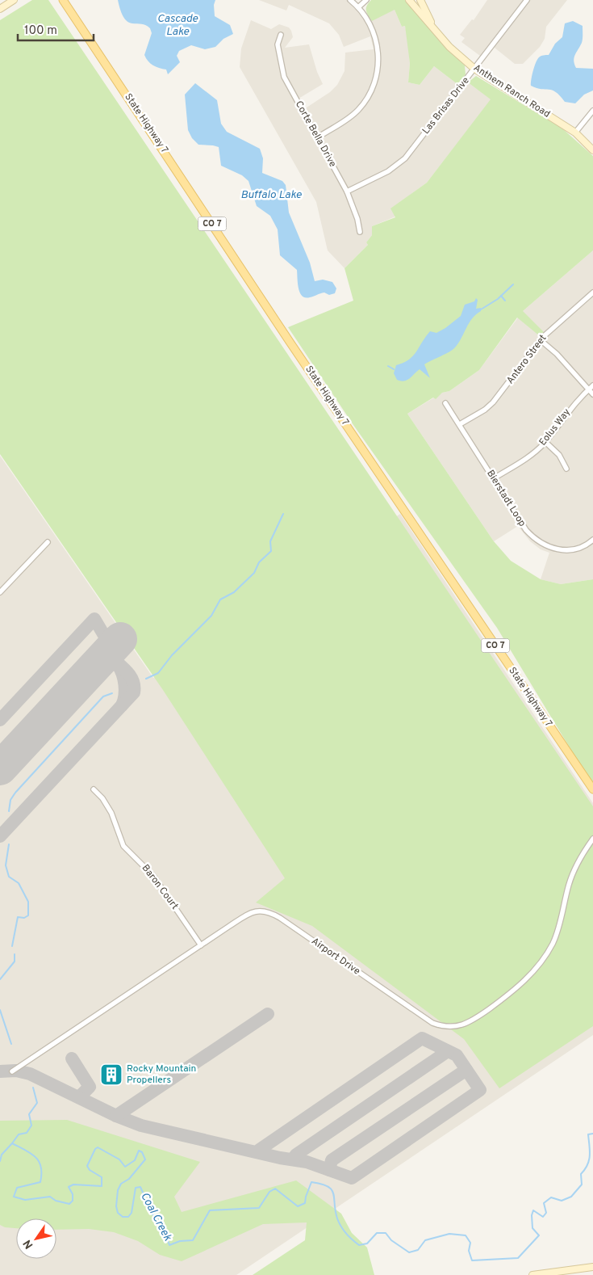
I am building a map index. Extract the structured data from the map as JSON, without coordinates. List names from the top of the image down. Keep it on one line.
{"streets":{"main road":["State Highway 7","CO 7"],"street":["Anthem Ranch Road","Las Brisas Drive","Corte Bella Drive","Antero Street","Eolus Way","Bierstadt Loop","Baron Court","Airport Drive"]},"crossings":[["Anthem Ranch Road","Las Brisas Drive"],["Las Brisas Drive","Corte Bella Drive"],["Antero Street","Bierstadt Loop"],["Eolus Way","Bierstadt Loop"],["Baron Court","Airport Drive"]],"water":["Cascade Lake","Buffalo Lake","Coal Creek"],"places":{"building":["Rocky Mountain Propellers"]},"scale_bar":"100 m","north":"bottom left"}
